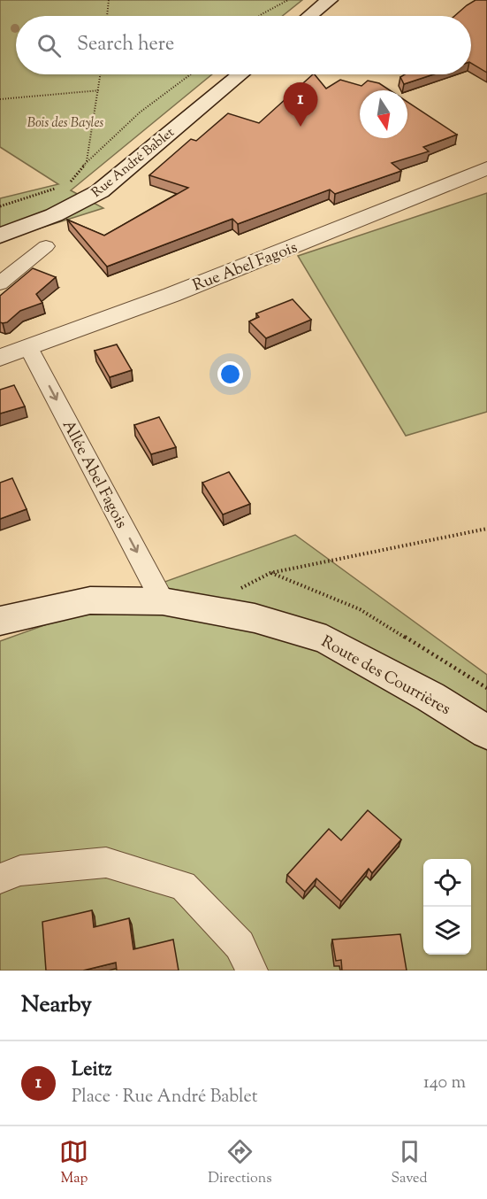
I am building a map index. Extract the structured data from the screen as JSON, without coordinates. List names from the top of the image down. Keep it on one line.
{"streets":{"main road":["Rue André Bablet","Route des Courrières"],"street":["Rue Abel Fagois","Allée Abel Fagois"]},"crossings":[["Rue Abel Fagois","Allée Abel Fagois"],["Allée Abel Fagois","Route des Courrières"]],"one_way":["Allée Abel Fagois"],"parks":["Bois des Bayles"],"north":"bottom","page":{"search":"Search here","pins":"1","heading":"Nearby","list":[{"mark":"1","name":"Leitz","note":"Place · Rue André Bablet","value":"140 m"}],"nav":["Map","Directions","Saved"]}}
